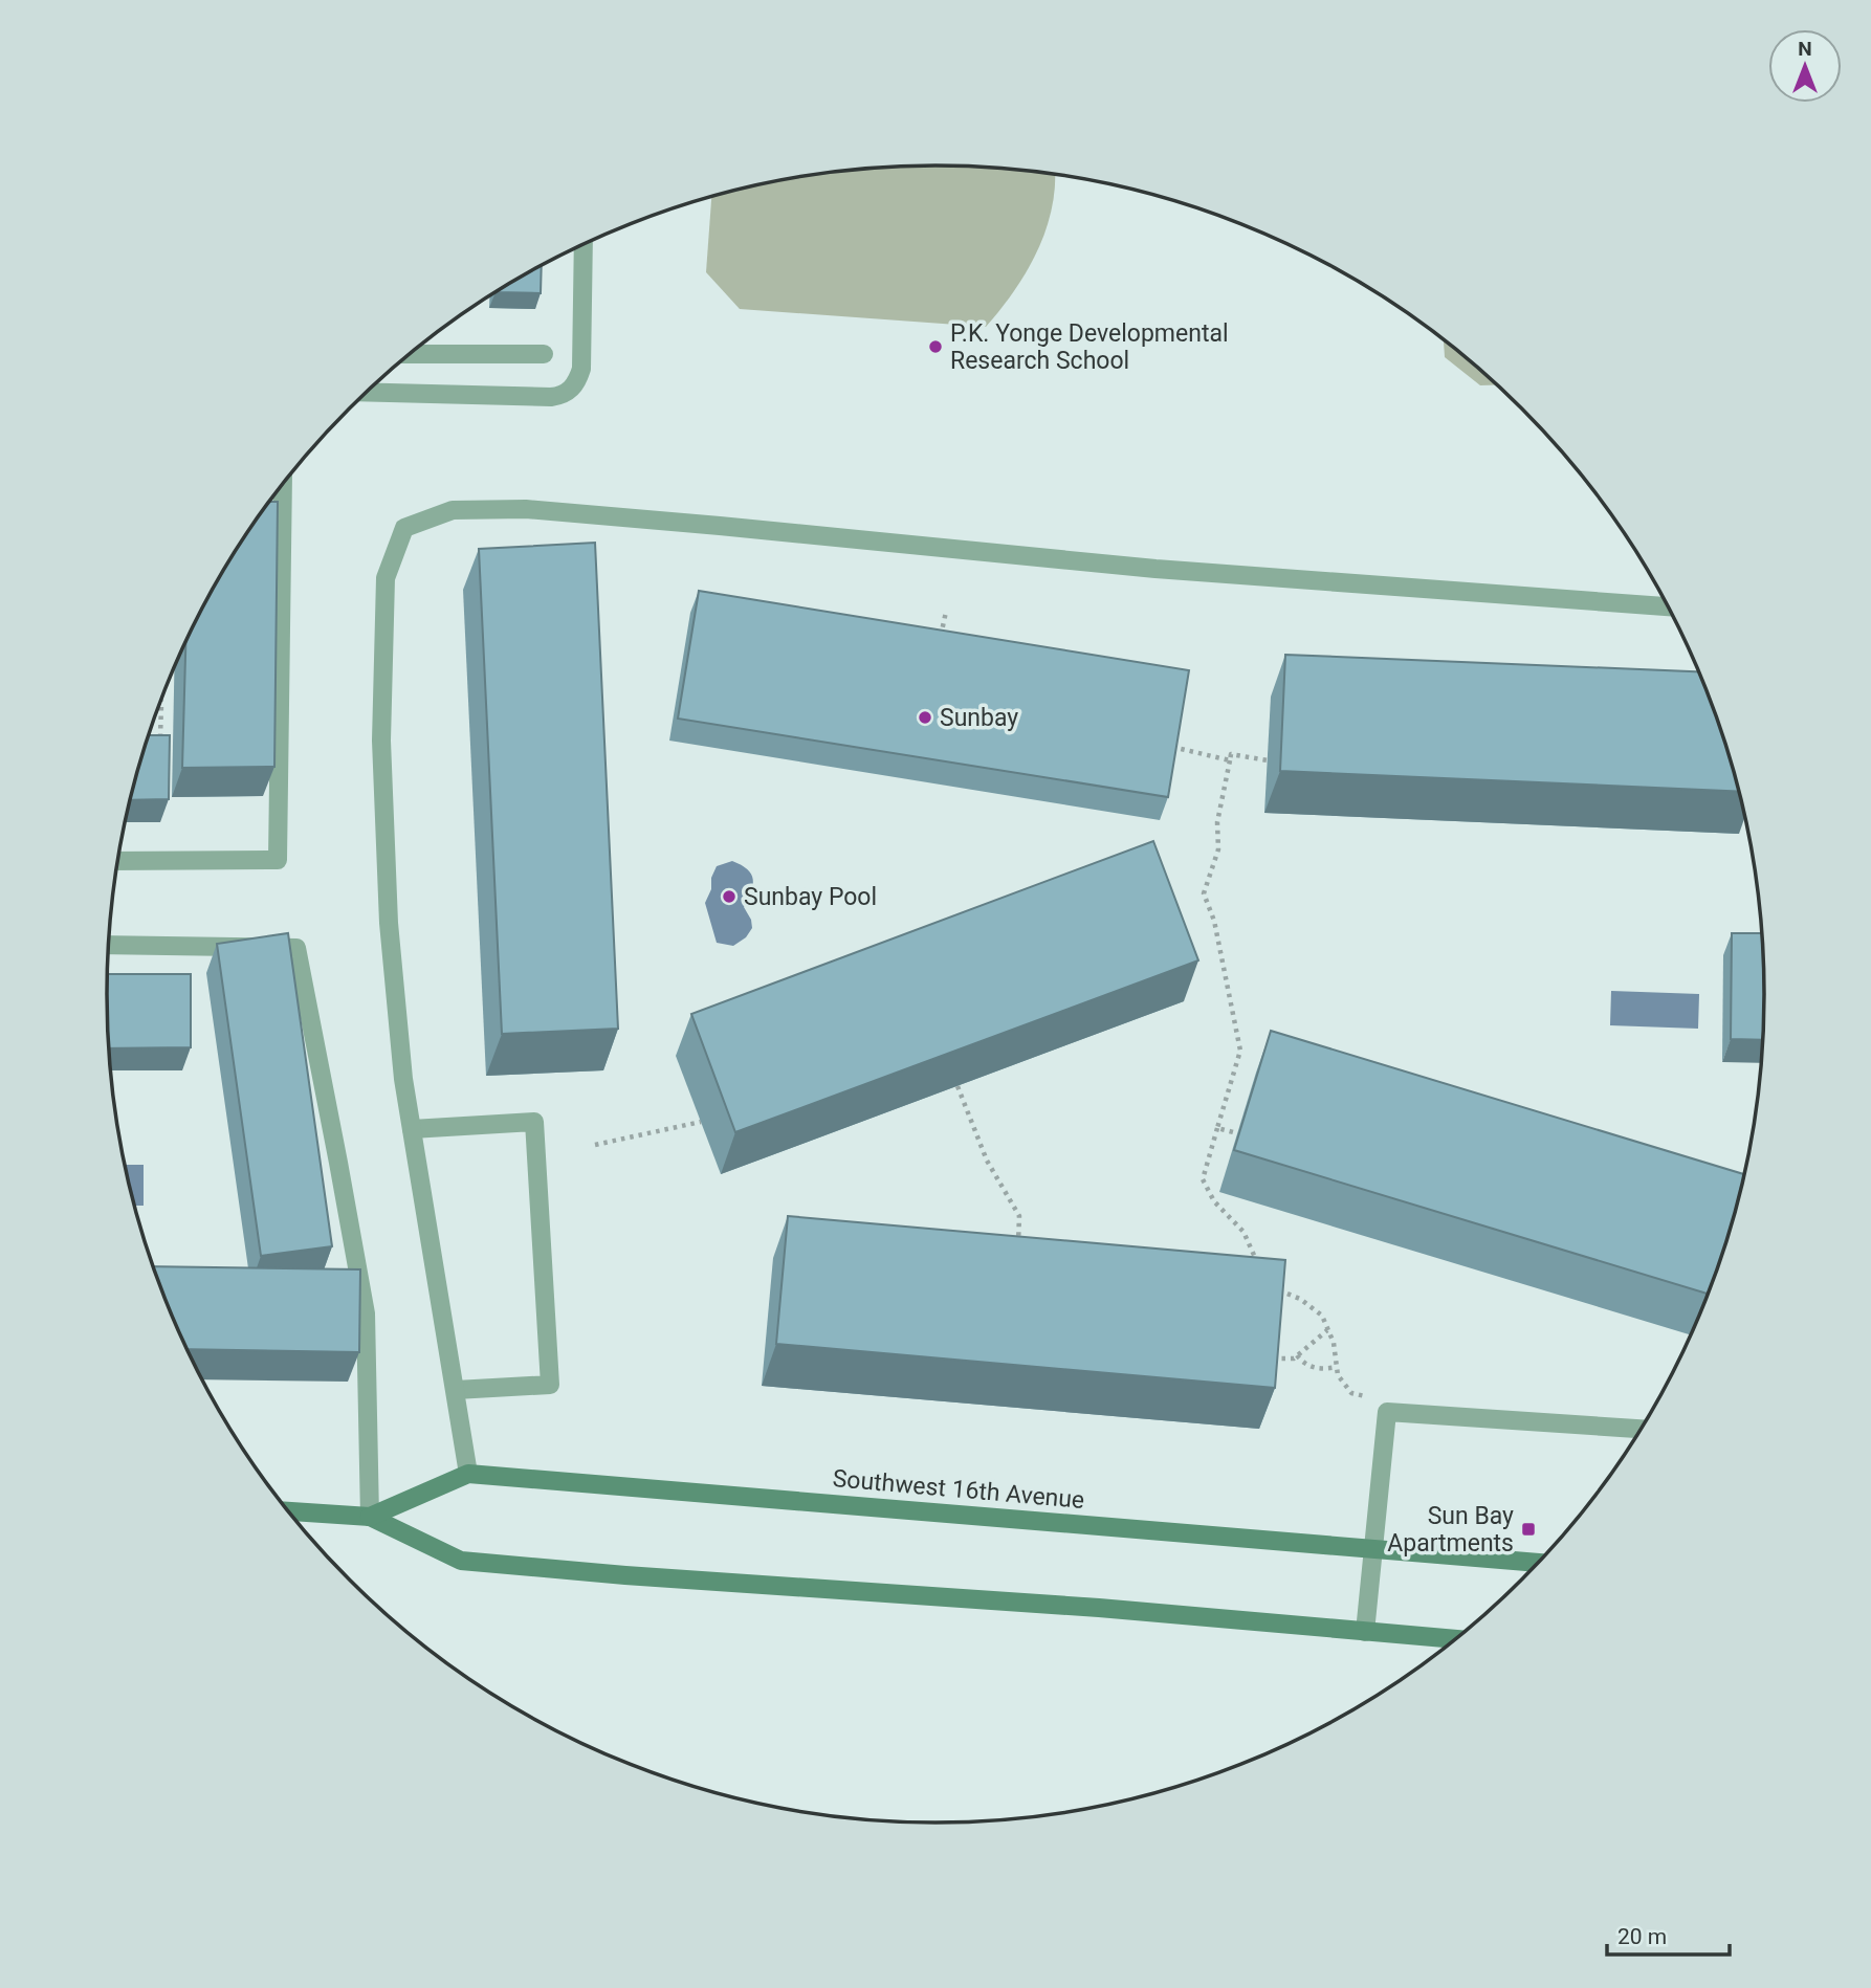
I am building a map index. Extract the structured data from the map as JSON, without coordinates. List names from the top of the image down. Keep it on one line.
{"streets":{"main road":["Southwest 16th Avenue"]},"places":{"other":["P.K. Yonge Developmental Research School","Sunbay","Sunbay Pool"],"transit":["Sun Bay Apartments"]},"scale_bar":"20 m","north":"top"}
